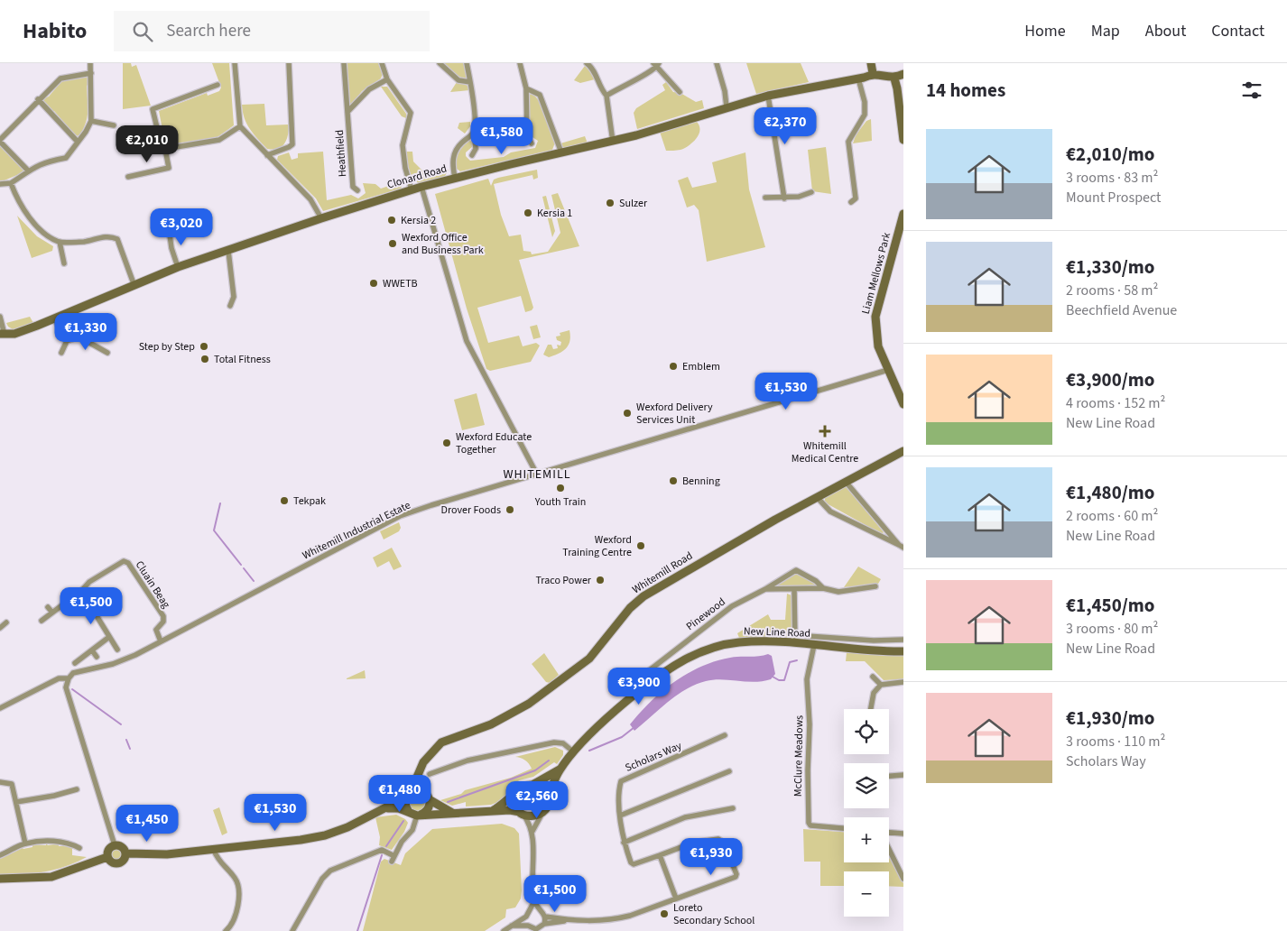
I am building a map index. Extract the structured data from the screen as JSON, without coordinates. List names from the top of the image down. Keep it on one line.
{"streets":{"street":["Heathfield","Clonard Road","Liam Mellows Park","Whitemill Industrial Estate","Whitemill Road","Cluain Beag","Pinewood","New Line Road","McClure Meadows","Scholars Way"]},"crossings":[["Liam Mellows Park","Whitemill Industrial Estate"],["Whitemill Industrial Estate","Cluain Beag"],["New Line Road","McClure Meadows"]],"districts":["WHITEMILL"],"places":{"other":["Sulzer","Kersia 1","Kersia 2","Wexford Office and Business Park","WWETB","Step by Step","Total Fitness","Emblem","Wexford Delivery Services Unit","Wexford Educate Together","Benning","Youth Train","Tekpak","Drover Foods","Wexford Training Centre","Traco Power","Loreto Secondary School"],"health":["Whitemill Medical Centre"]},"page":{"header":"Habito","search":"Search here","nav":["Home","Map","About","Contact"],"heading":"14 homes","price":["€2,370","€1,580","€2,010","€3,020","€1,330","€1,530","€1,500","€3,900","€1,480","€2,560","€1,530","€1,450","€1,930","€1,500"],"list":[{"name":"€2,010/mo","note":"3 rooms · 83 m² · Mount Prospect"},{"name":"€1,330/mo","note":"2 rooms · 58 m² · Beechfield Avenue"},{"name":"€3,900/mo","note":"4 rooms · 152 m² · New Line Road"},{"name":"€1,480/mo","note":"2 rooms · 60 m² · New Line Road"},{"name":"€1,450/mo","note":"3 rooms · 80 m² · New Line Road"},{"name":"€1,930/mo","note":"3 rooms · 110 m² · Scholars Way"}],"map_buttons":["+","−"]}}
